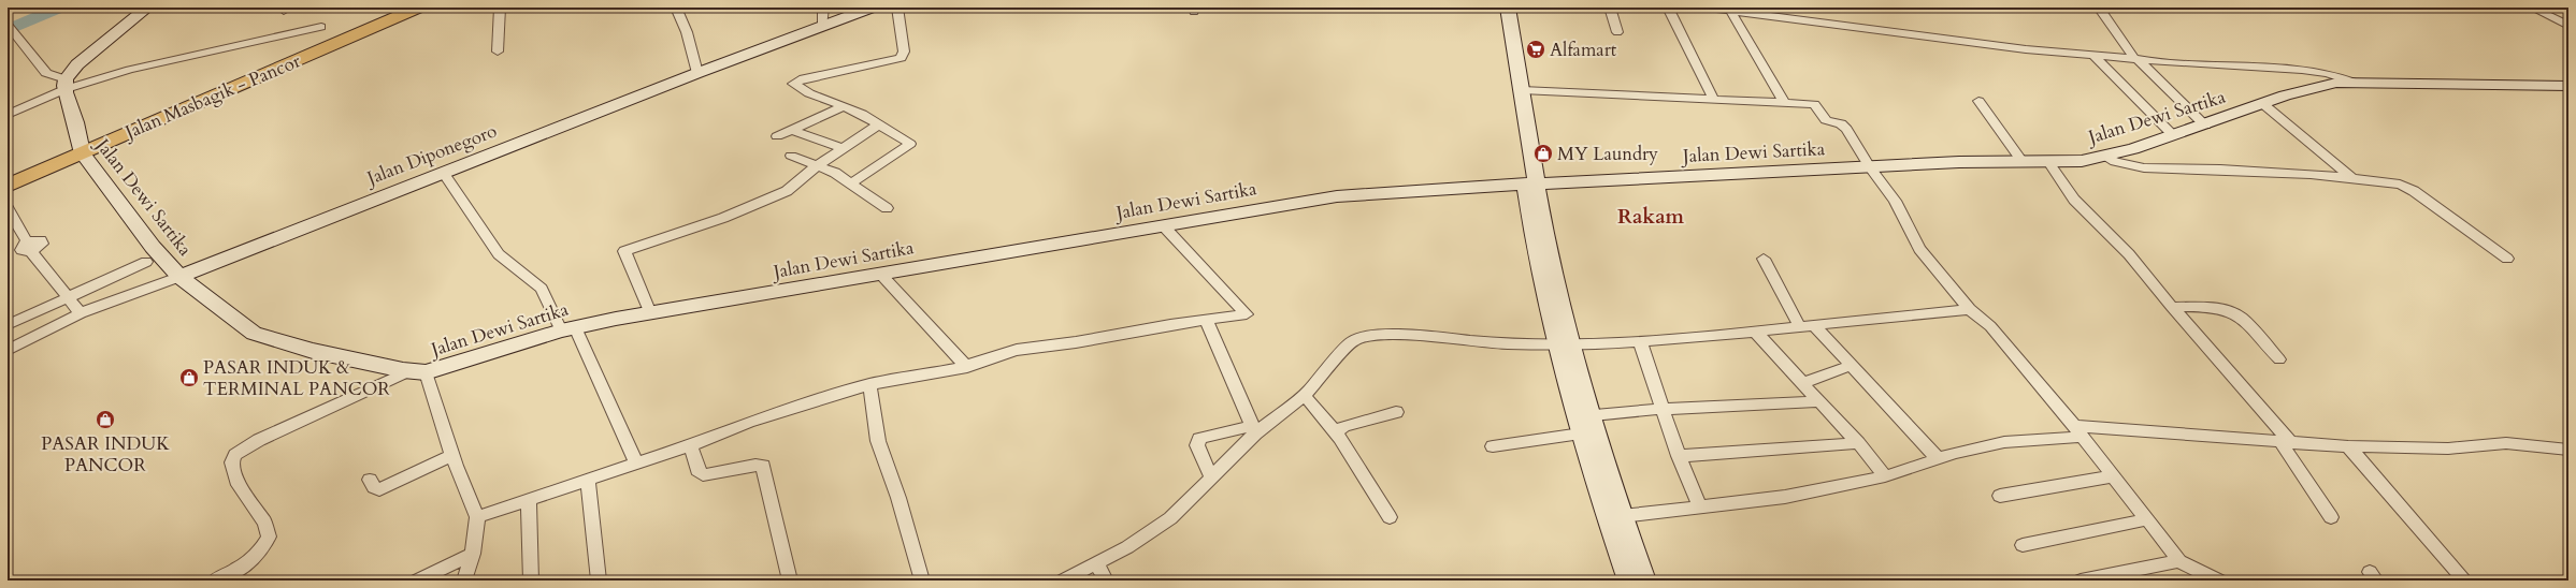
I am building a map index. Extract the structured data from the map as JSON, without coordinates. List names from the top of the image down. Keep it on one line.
{"streets":{"main road":["Jalan Masbagik - Pancor"],"street":["Jalan Dewi Sartika","Jalan Diponegoro"]},"crossings":[["Jalan Masbagik - Pancor","Jalan Dewi Sartika"],["Jalan Dewi Sartika","Jalan Diponegoro"]],"districts":["Rakam"],"places":{"supermarket":["Alfamart"],"shop":["MY Laundry","PASAR INDUK & TERMINAL PANCOR","PASAR INDUK PANCOR"]}}
